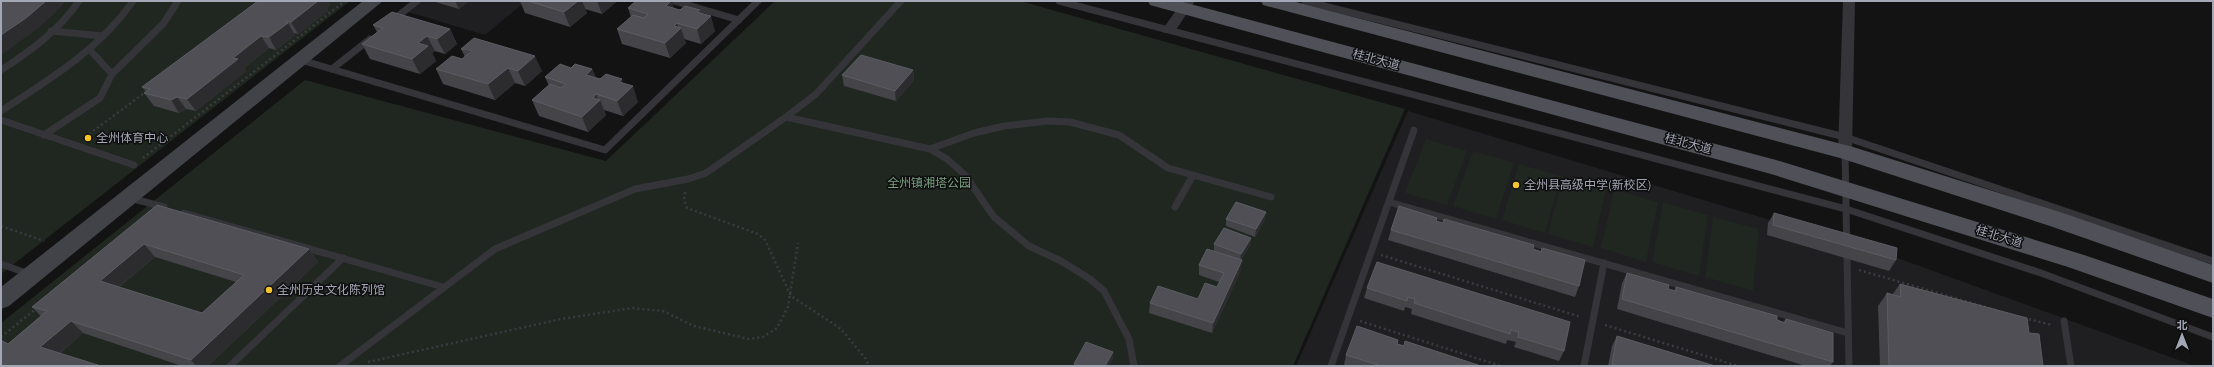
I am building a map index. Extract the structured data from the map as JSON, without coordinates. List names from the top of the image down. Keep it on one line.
{"streets":{"main road":["桂北大道"]},"parks":["全州镇湘塔公园"],"places":["全州体育中心","全州县高级中学(新校区)","全州历史文化陈列馆"],"north":"top"}
